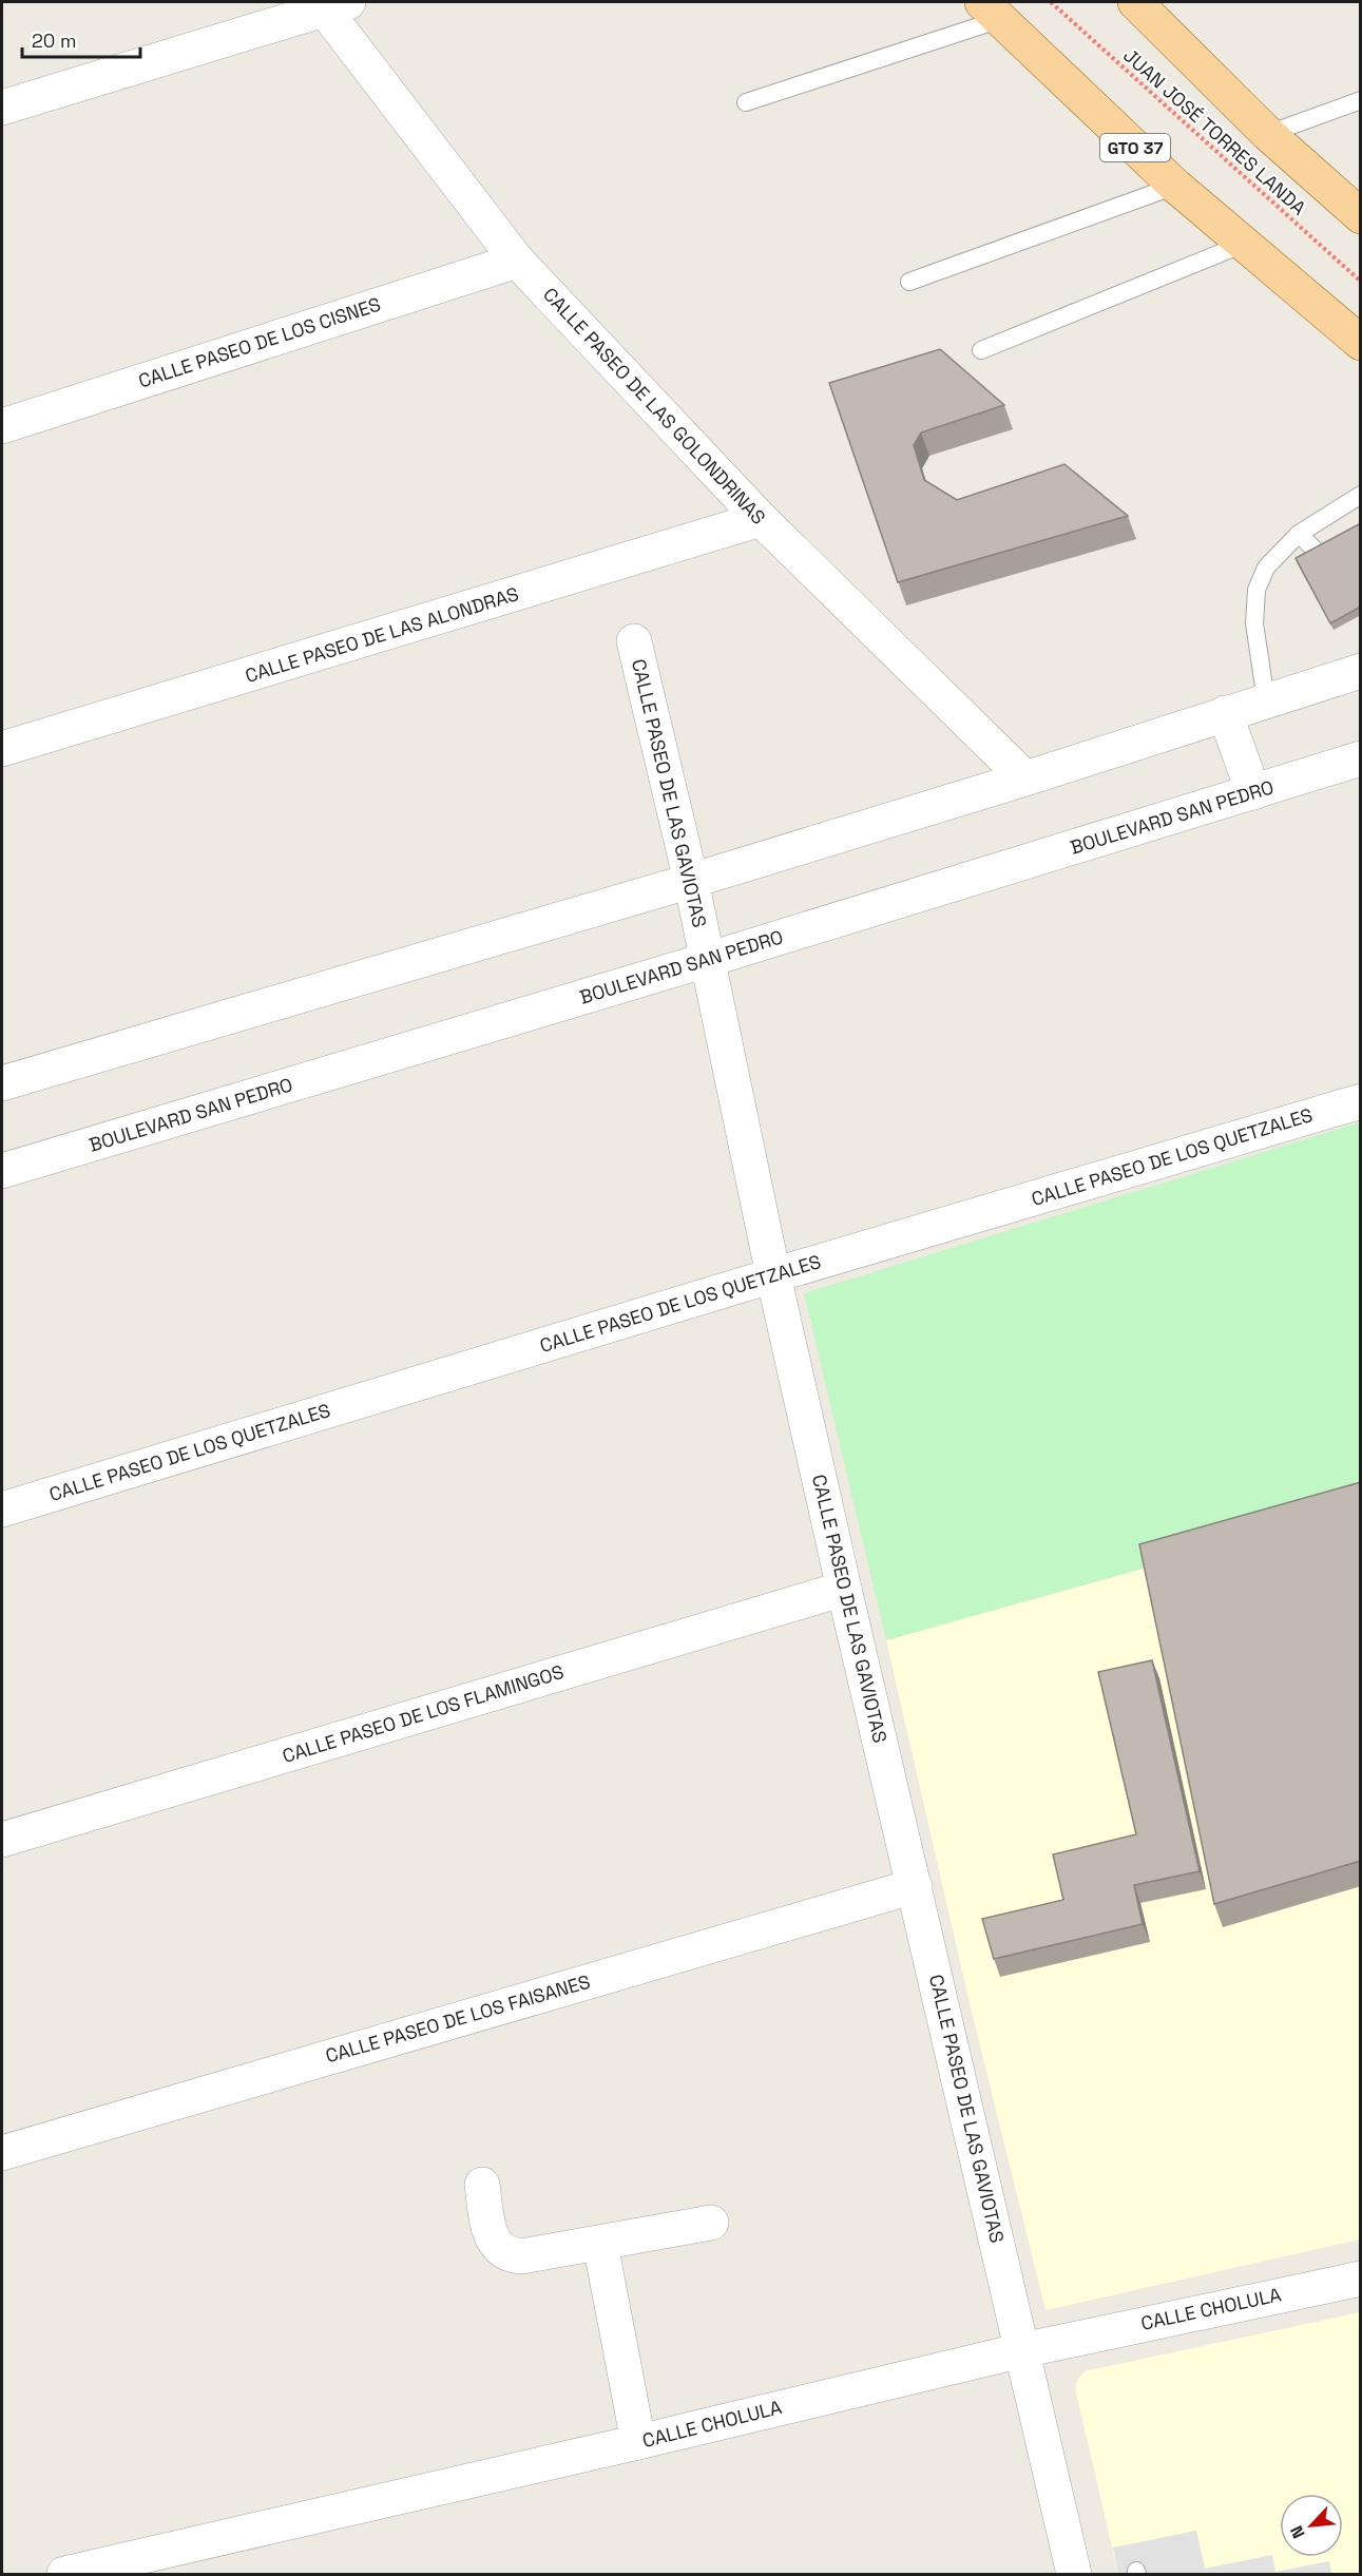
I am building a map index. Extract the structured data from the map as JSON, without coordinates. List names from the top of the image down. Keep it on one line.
{"streets":{"main road":["GTO 37"],"street":["CALLE PASEO DE LOS CISNES","CALLE PASEO DE LAS GOLONDRINAS","CALLE PASEO DE LAS ALONDRAS","CALLE PASEO DE LAS GAVIOTAS","BOULEVARD SAN PEDRO","CALLE PASEO DE LOS QUETZALES","CALLE PASEO DE LOS FLAMINGOS","CALLE PASEO DE LOS FAISANES","CALLE CHOLULA"],"path":["JUAN JOSÉ TORRES LANDA"]},"crossings":[["CALLE PASEO DE LOS CISNES","CALLE PASEO DE LAS GOLONDRINAS"],["CALLE PASEO DE LAS GOLONDRINAS","CALLE PASEO DE LAS ALONDRAS"],["CALLE PASEO DE LAS GAVIOTAS","BOULEVARD SAN PEDRO"],["CALLE PASEO DE LAS GAVIOTAS","CALLE PASEO DE LOS QUETZALES"],["CALLE PASEO DE LAS GAVIOTAS","CALLE PASEO DE LOS FLAMINGOS"],["CALLE PASEO DE LAS GAVIOTAS","CALLE PASEO DE LOS FAISANES"],["CALLE PASEO DE LAS GAVIOTAS","CALLE CHOLULA"]],"scale_bar":"20 m","north":"bottom left"}
